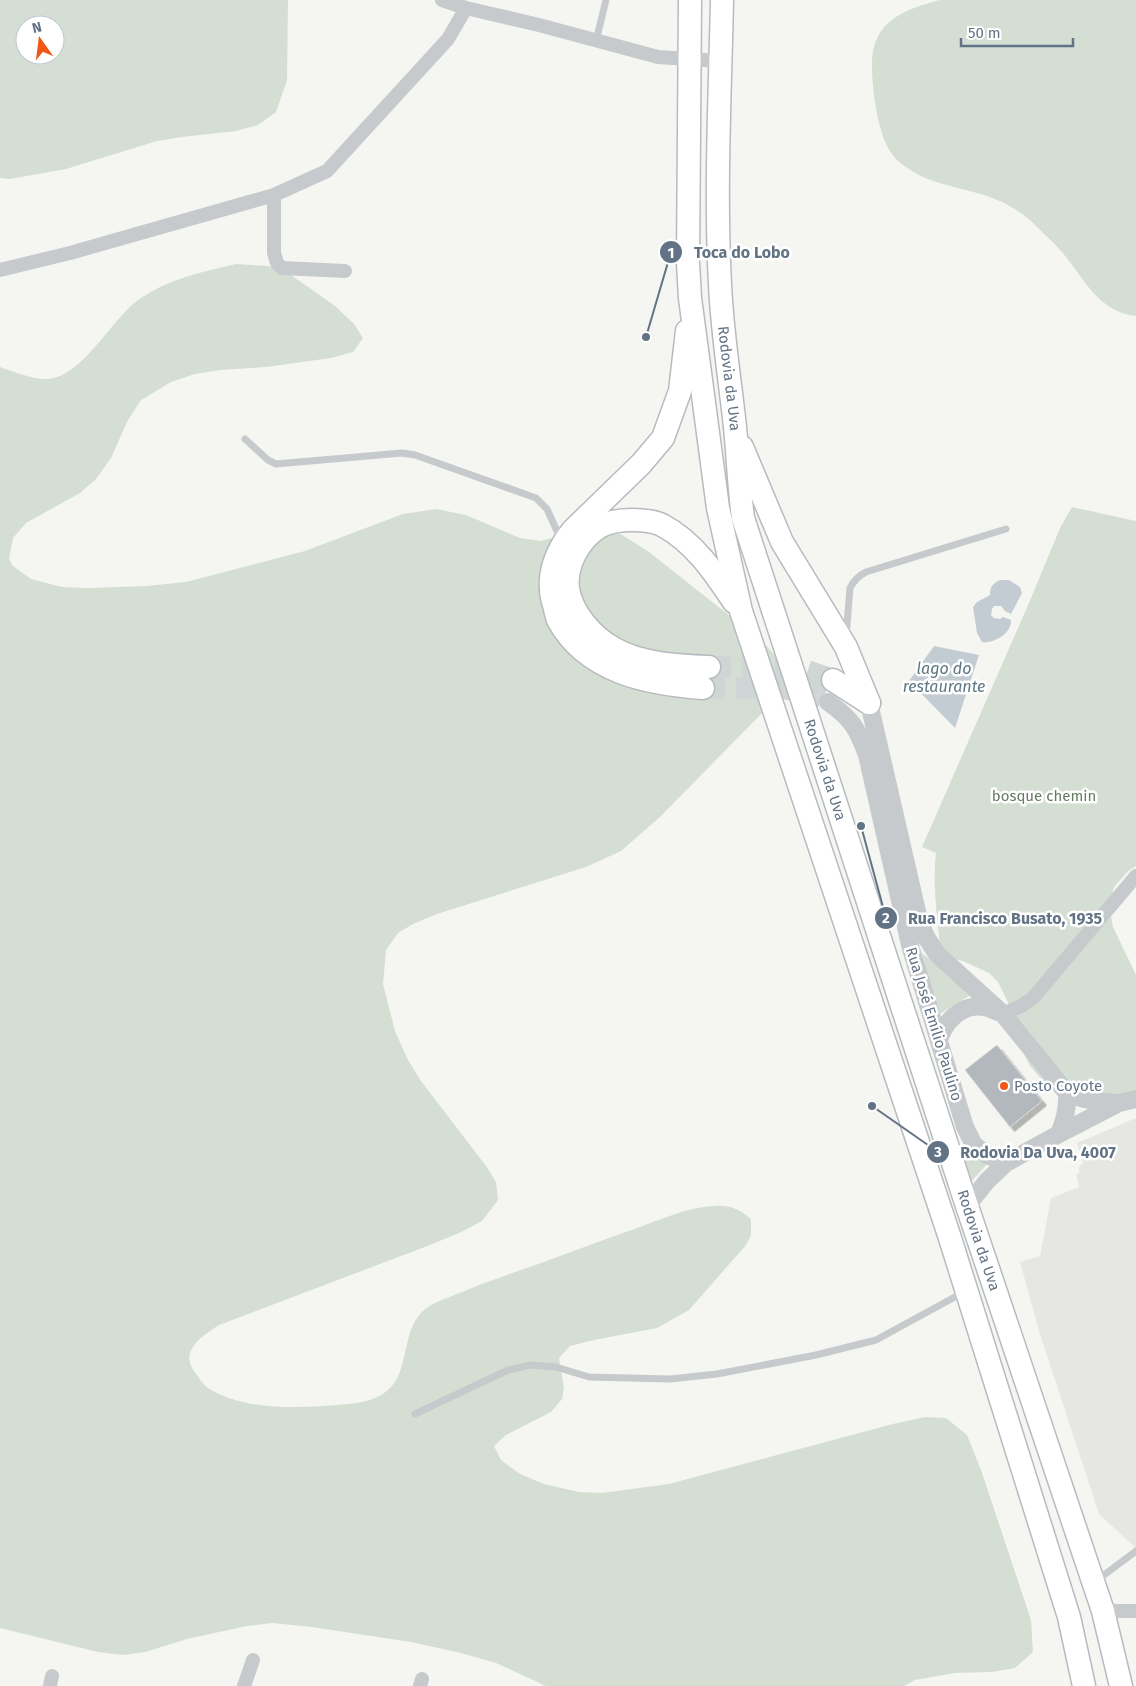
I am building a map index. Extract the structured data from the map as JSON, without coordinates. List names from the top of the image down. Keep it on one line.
{"streets":{"main road":["Rodovia da Uva"],"street":["Rua José Emílio Paulino"]},"water":["lago do restaurante"],"parks":["bosque chemin"],"places":["Toca do Lobo","Rua Francisco Busato, 1935","Posto Coyote","Rodovia Da Uva, 4007"],"scale_bar":"50 m","north":"top"}
